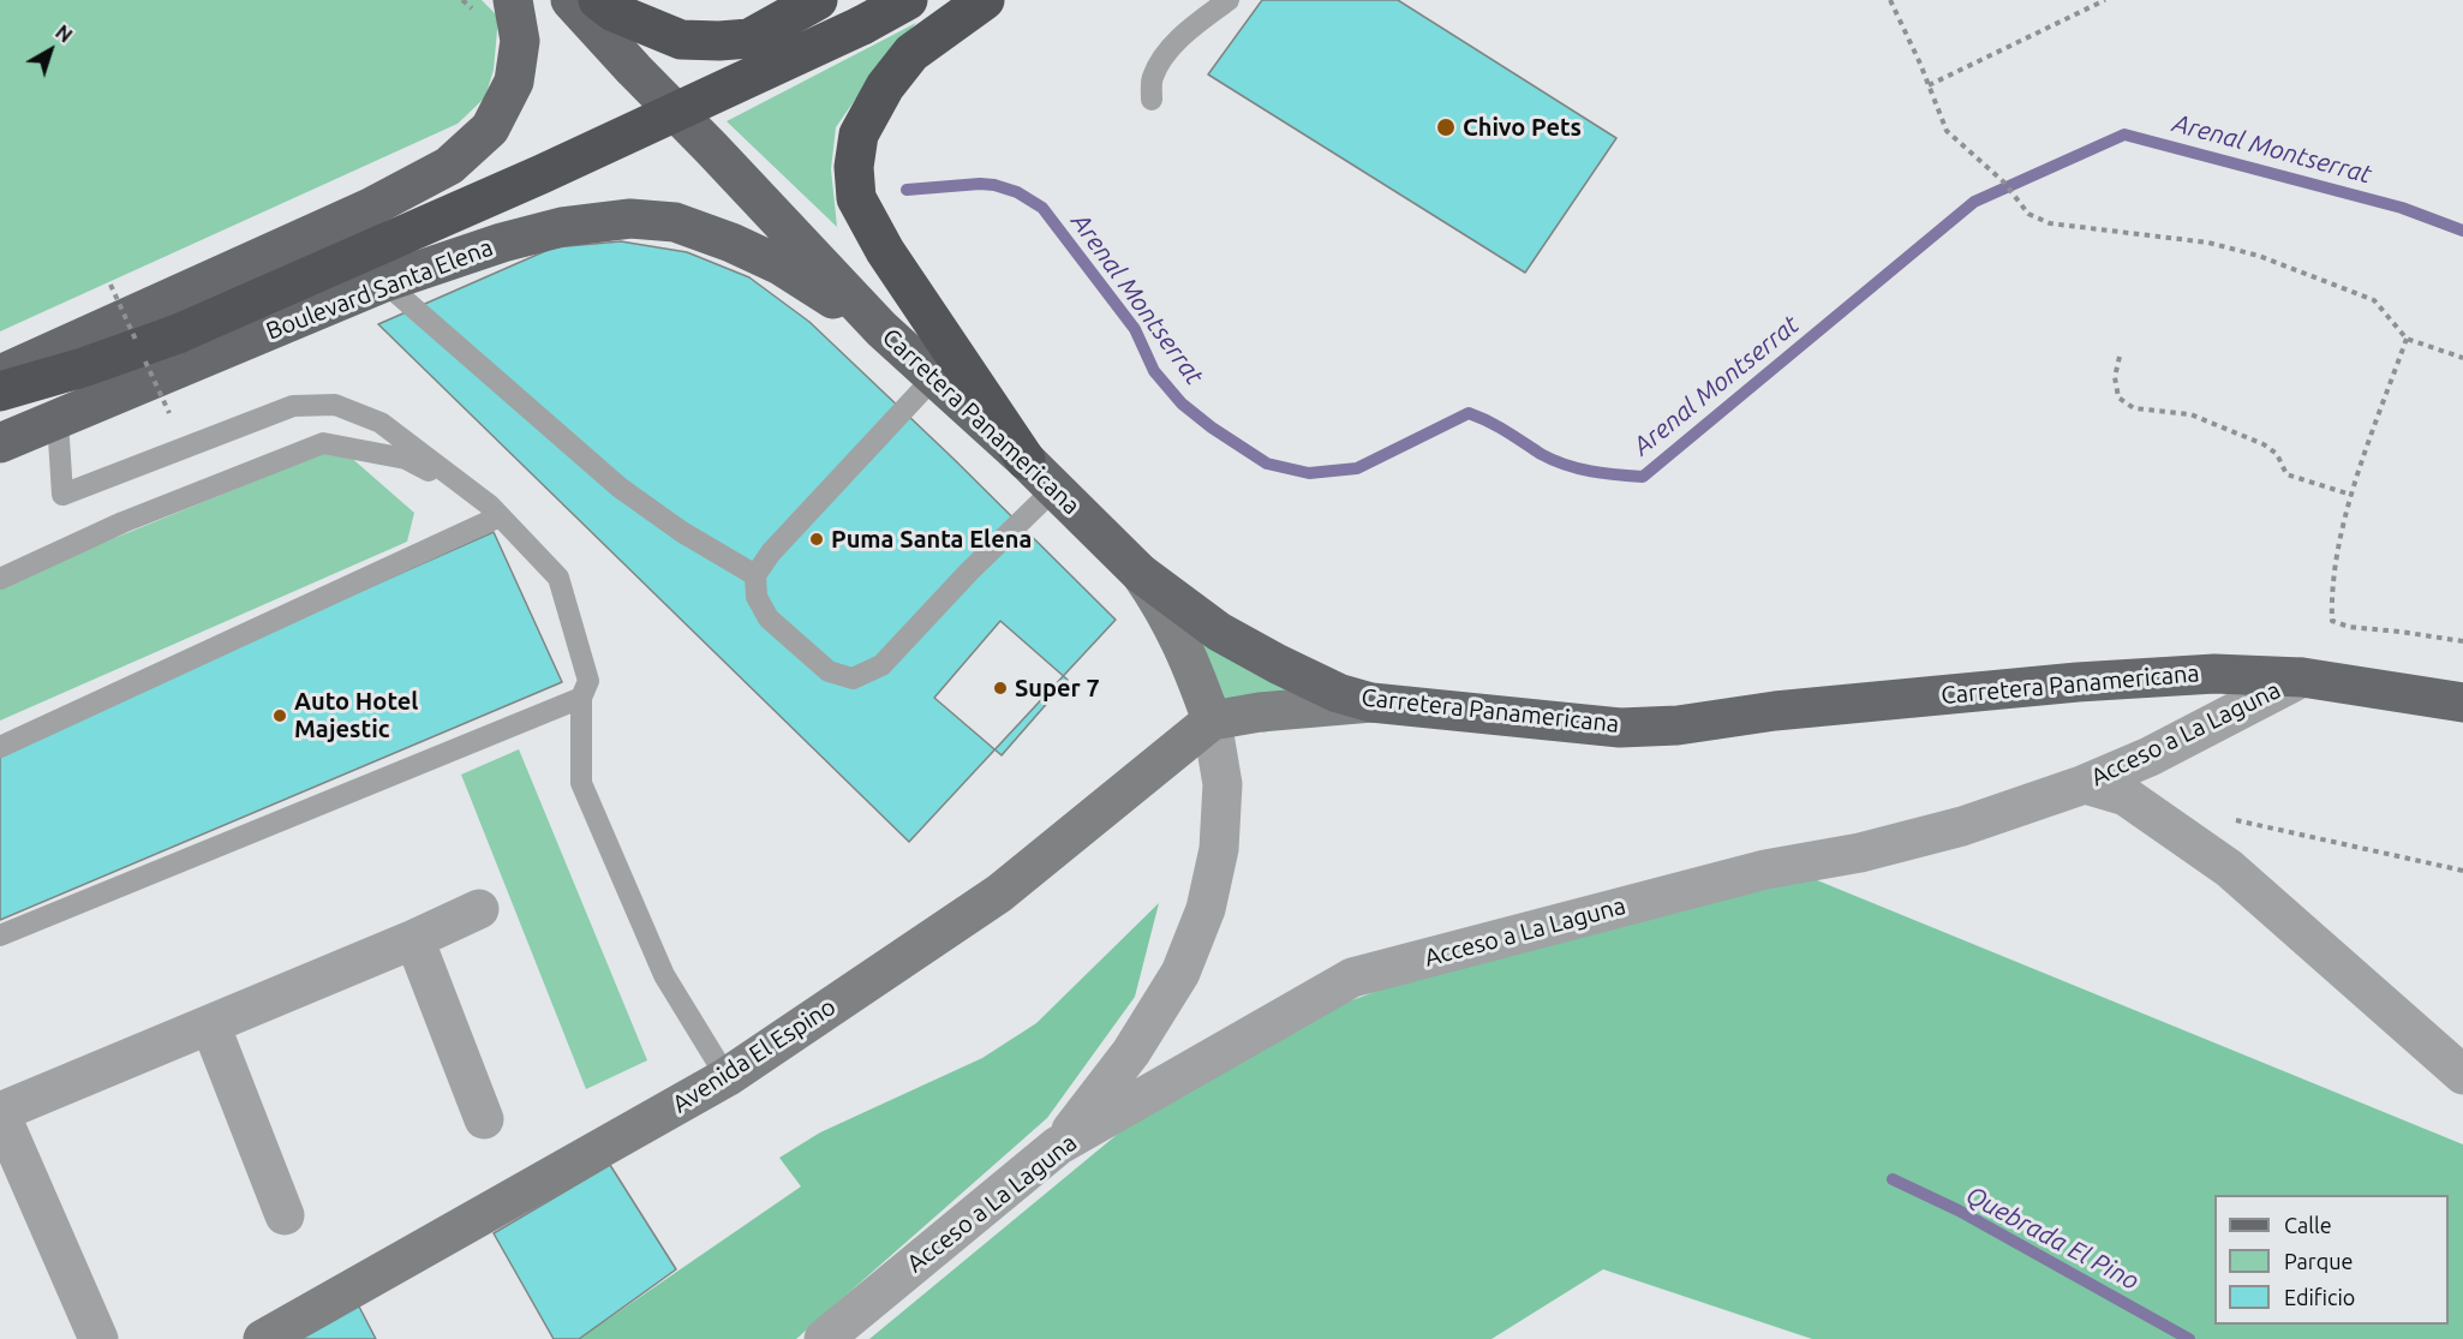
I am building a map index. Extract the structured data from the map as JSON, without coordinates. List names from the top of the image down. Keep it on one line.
{"streets":{"main road":["Boulevard Santa Elena","Carretera Panamericana","Avenida El Espino"],"street":["Acceso a La Laguna"]},"crossings":[["Boulevard Santa Elena","Carretera Panamericana"],["Carretera Panamericana","Acceso a La Laguna"],["Carretera Panamericana","Avenida El Espino"]],"water":["Arenal Montserrat","Quebrada El Pino"],"places":["Chivo Pets","Puma Santa Elena","Super 7","Auto Hotel Majestic"],"legend":["Calle","Parque","Edificio"],"north":"top right"}
